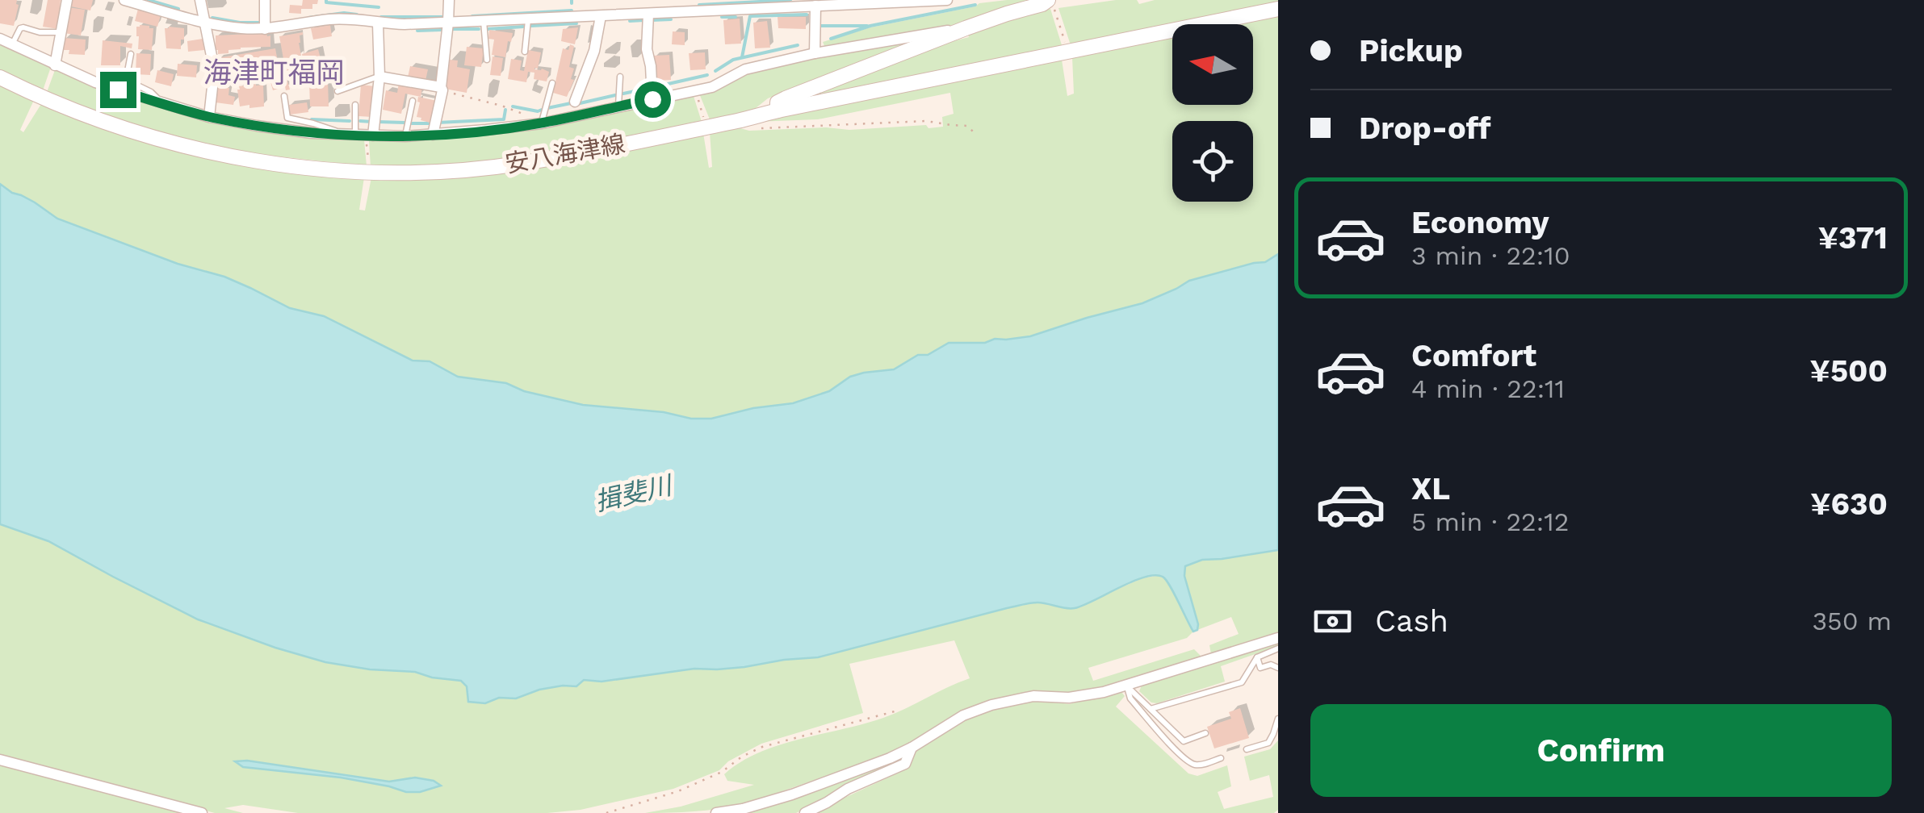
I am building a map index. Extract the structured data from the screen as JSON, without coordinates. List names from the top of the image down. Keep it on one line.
{"streets":{"main road":["安八海津線"]},"districts":["海津町福岡"],"water":["揖斐川"],"north":"left","page":{"banner":["Pickup","Drop-off"],"list":[{"name":"Economy","note":"3 min · 22:10","value":"¥371"},{"name":"Comfort","note":"4 min · 22:11","value":"¥500"},{"name":"XL","note":"5 min · 22:12","value":"¥630"}],"pay":["Cash","350 m"],"buttons":"Confirm"}}
